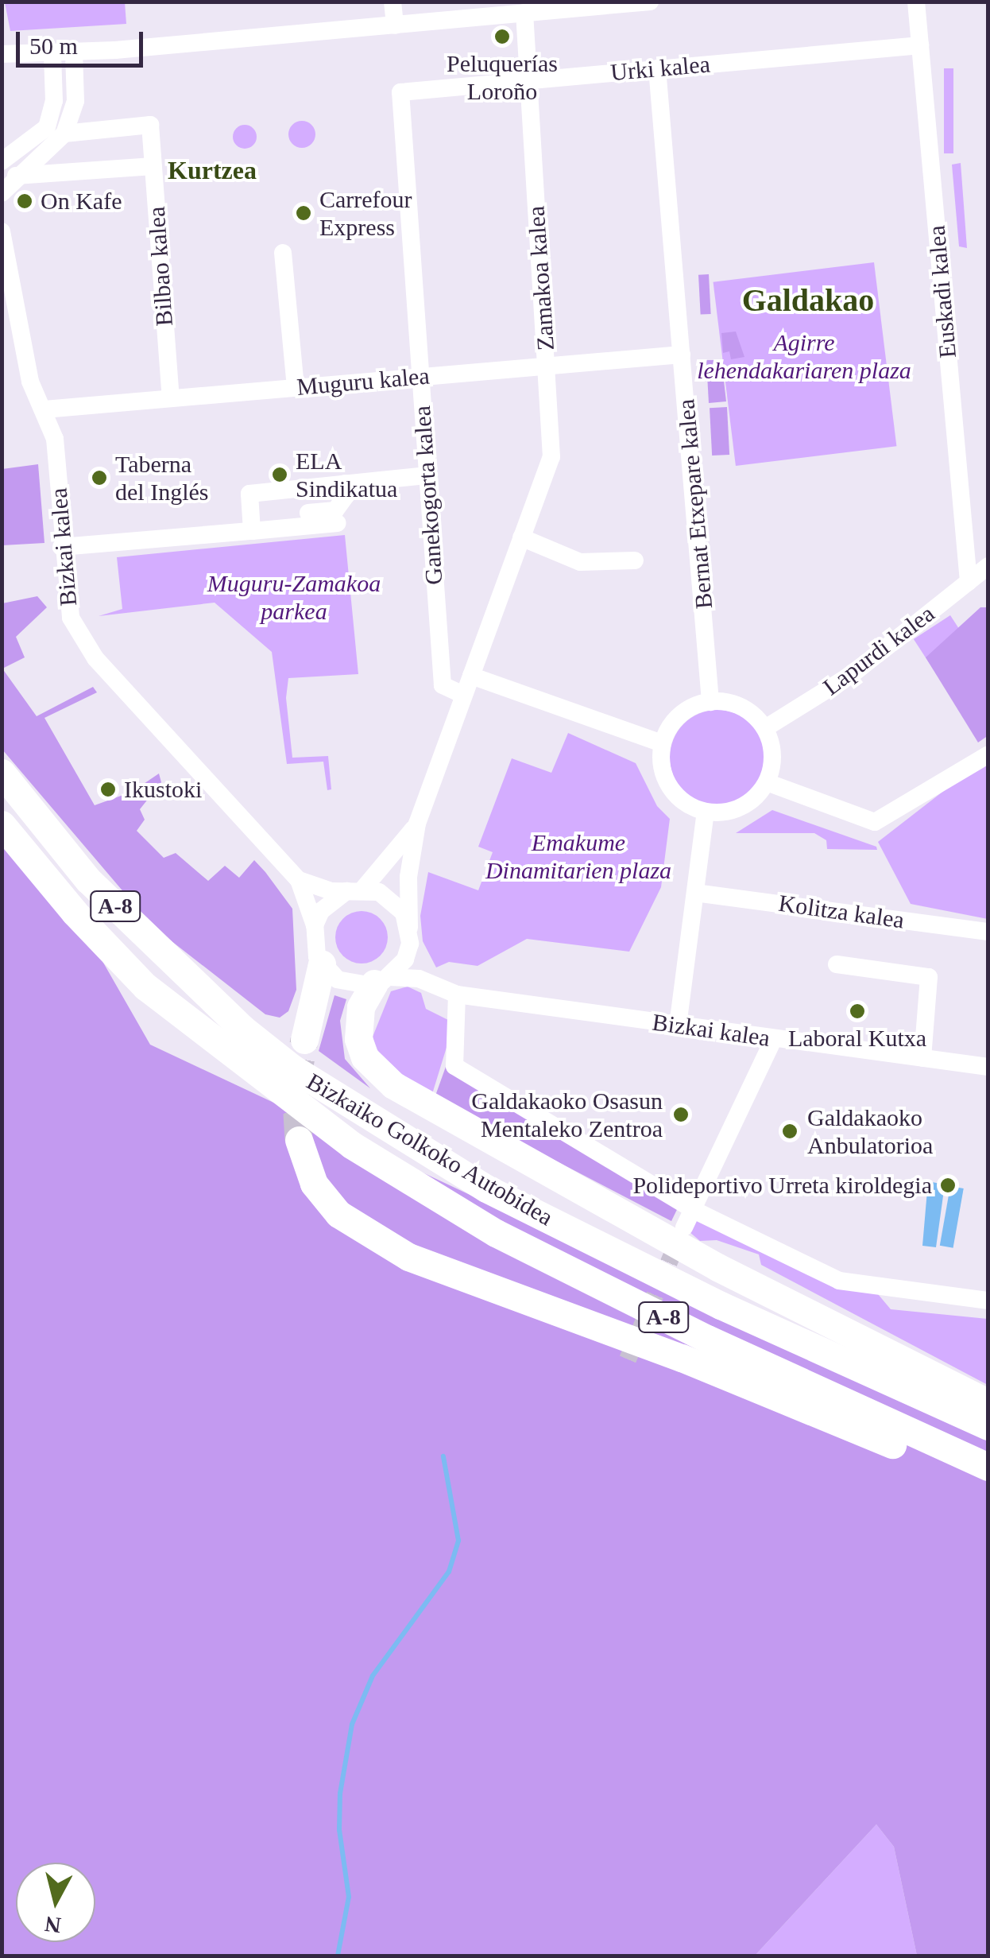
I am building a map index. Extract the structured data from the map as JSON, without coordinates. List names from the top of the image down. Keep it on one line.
{"streets":{"highway":["A-8","Bizkaiko Golkoko Autobidea"],"street":["Urki kalea","Bilbao kalea","Zamakoa kalea","Euskadi kalea","Muguru kalea","Ganekogorta kalea","Bernat Etxepare kalea","Bizkai kalea","Lapurdi kalea","Kolitza kalea"]},"crossings":[["Urki kalea","Zamakoa kalea"],["Urki kalea","Euskadi kalea"],["Urki kalea","Ganekogorta kalea"],["Urki kalea","Bernat Etxepare kalea"],["Bilbao kalea","Muguru kalea"],["Zamakoa kalea","Muguru kalea"],["Zamakoa kalea","Ganekogorta kalea"],["Zamakoa kalea","Bizkai kalea"],["Euskadi kalea","Lapurdi kalea"],["Muguru kalea","Ganekogorta kalea"],["Muguru kalea","Bernat Etxepare kalea"],["Muguru kalea","Bizkai kalea"],["Bernat Etxepare kalea","Lapurdi kalea"]],"districts":["Kurtzea","Galdakao"],"parks":["Agirre lehendakariaren plaza","Muguru-Zamakoa parkea","Emakume Dinamitarien plaza"],"places":["Peluquerías Loroño","On Kafe","Carrefour Express","ELA Sindikatua","Taberna del Inglés","Ikustoki","Laboral Kutxa","Galdakaoko Osasun Mentaleko Zentroa","Galdakaoko Anbulatorioa","Polideportivo Urreta kiroldegia"],"scale_bar":"50 m","north":"bottom"}
